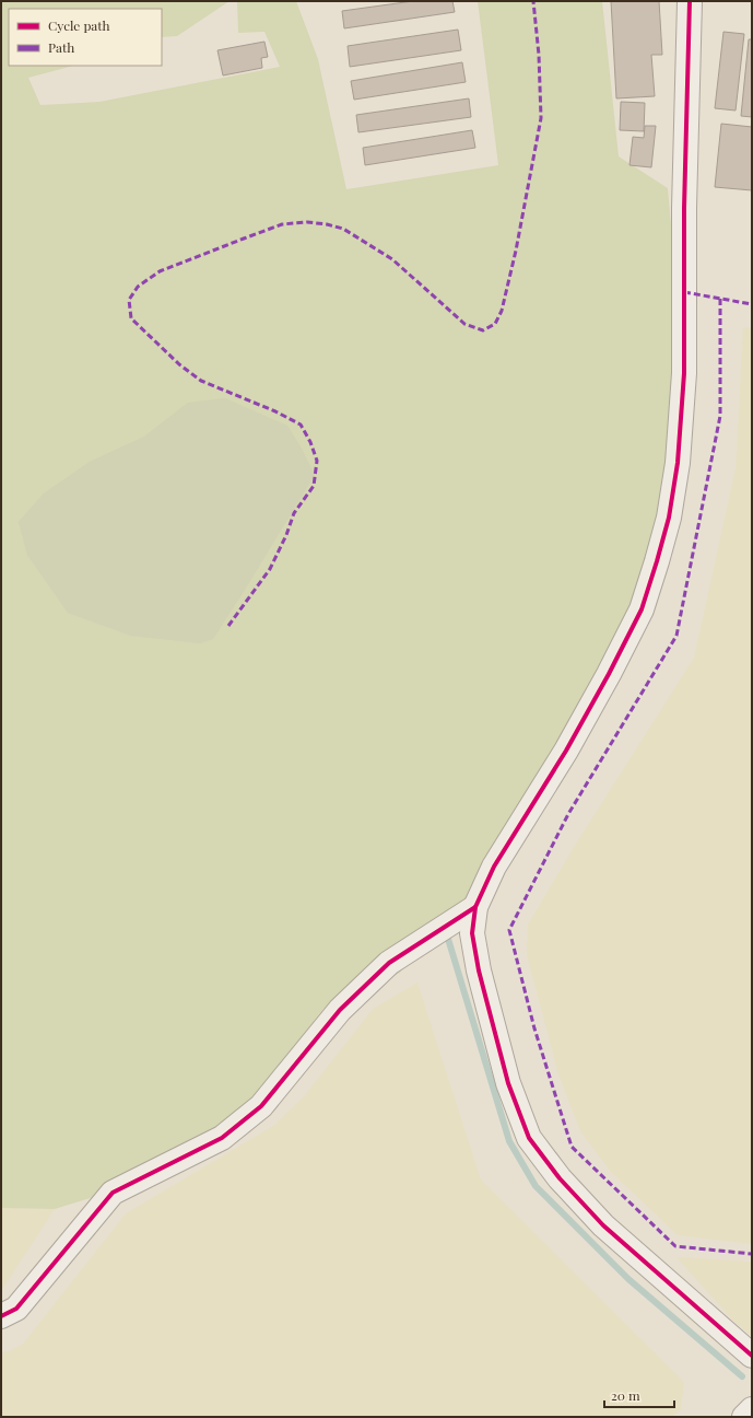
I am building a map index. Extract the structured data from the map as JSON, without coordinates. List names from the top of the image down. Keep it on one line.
{"legend":["Cycle path","Path"],"scale_bar":"20 m"}
